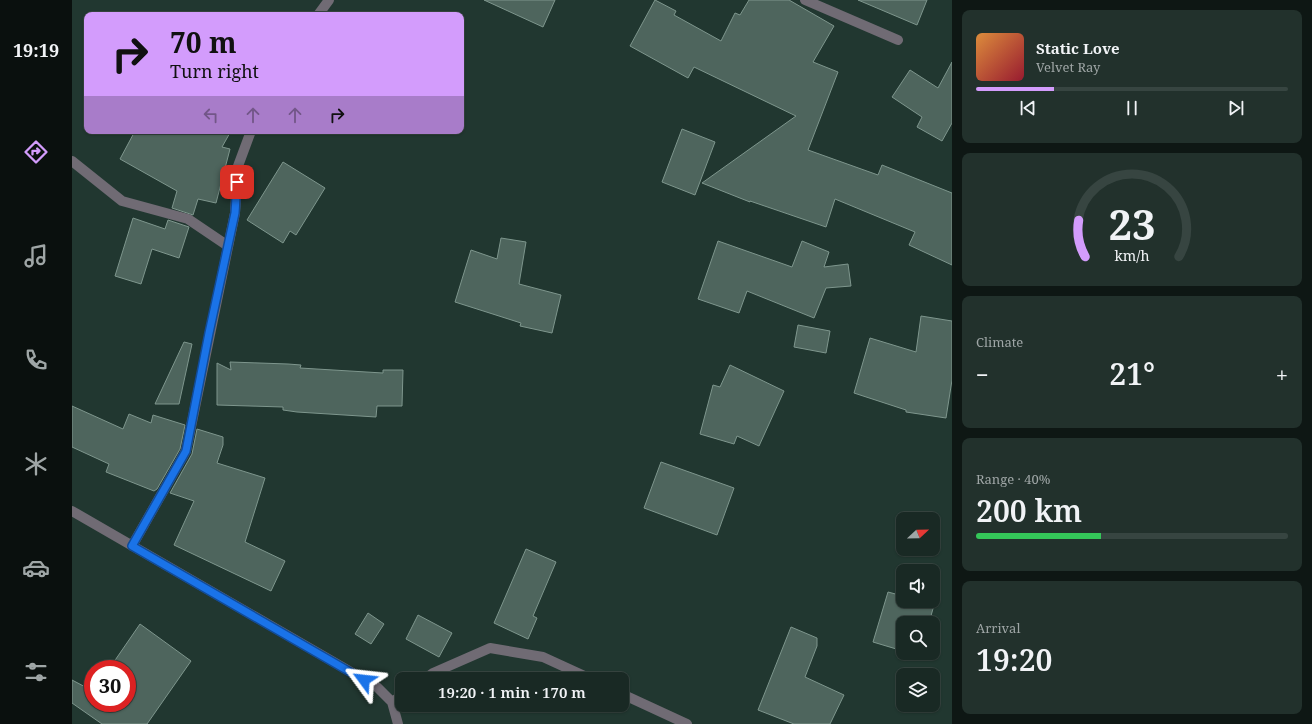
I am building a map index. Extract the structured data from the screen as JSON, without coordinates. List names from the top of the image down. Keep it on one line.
{"north":"right","page":{"tabs":"19:19","turn":["70 m","Turn right"],"song":["Static Love","Velvet Ray"],"tile":["Climate",["Range · 40%","200 km"],["Arrival","19:20"]],"heat":["−","21°","+"],"limit":"30","trip":"19:20 · 1 min · 170 m","gauge":["23","km/h"]}}
